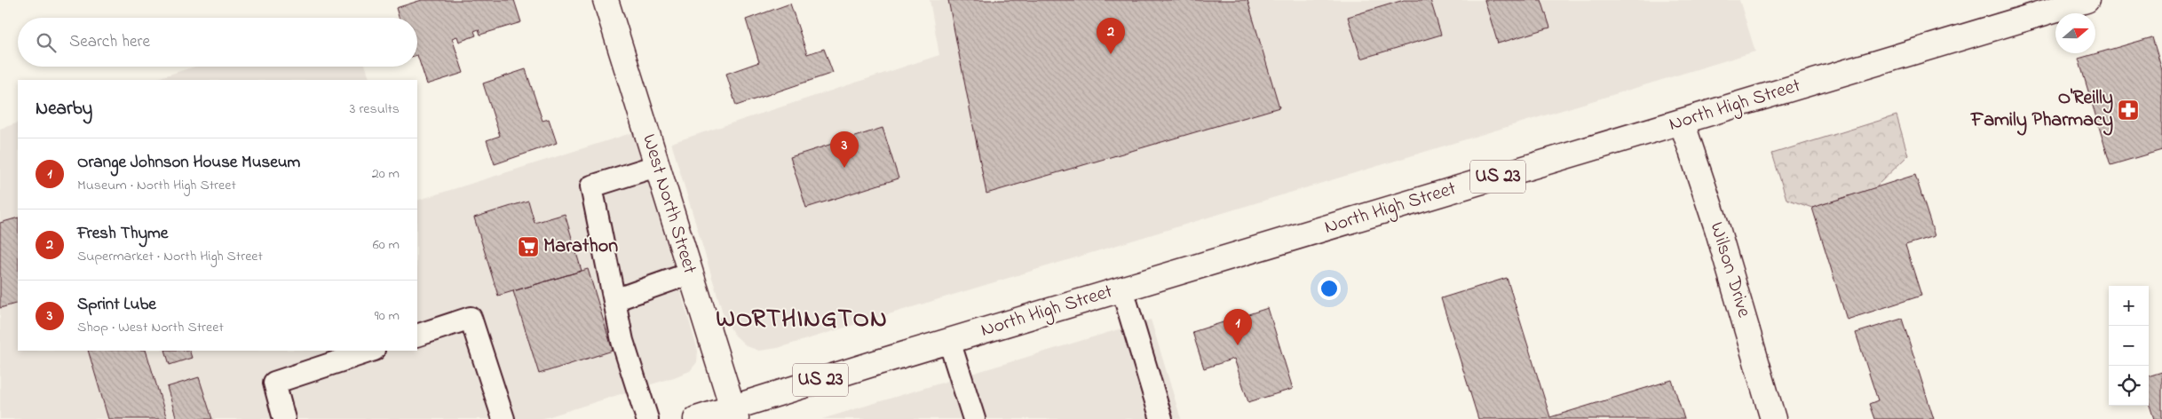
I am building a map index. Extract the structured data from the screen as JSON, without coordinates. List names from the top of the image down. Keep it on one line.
{"streets":{"main road":["North High Street","US 23","West North Street","Wilson Drive"]},"crossings":[["North High Street","West North Street"],["North High Street","Wilson Drive"]],"districts":["WORTHINGTON"],"places":{"pharmacy":["O'Reilly Family Pharmacy"],"supermarket":["Marathon"]},"north":"right","page":{"pins":["2","3","1"],"search":"Search here","heading":["Nearby","3 results"],"list":[{"mark":"1","name":"Orange Johnson House Museum","note":"Museum · North High Street","value":"20 m"},{"mark":"2","name":"Fresh Thyme","note":"Supermarket · North High Street","value":"60 m"},{"mark":"3","name":"Sprint Lube","note":"Shop · West North Street","value":"90 m"}],"map_buttons":["+","−"]}}
